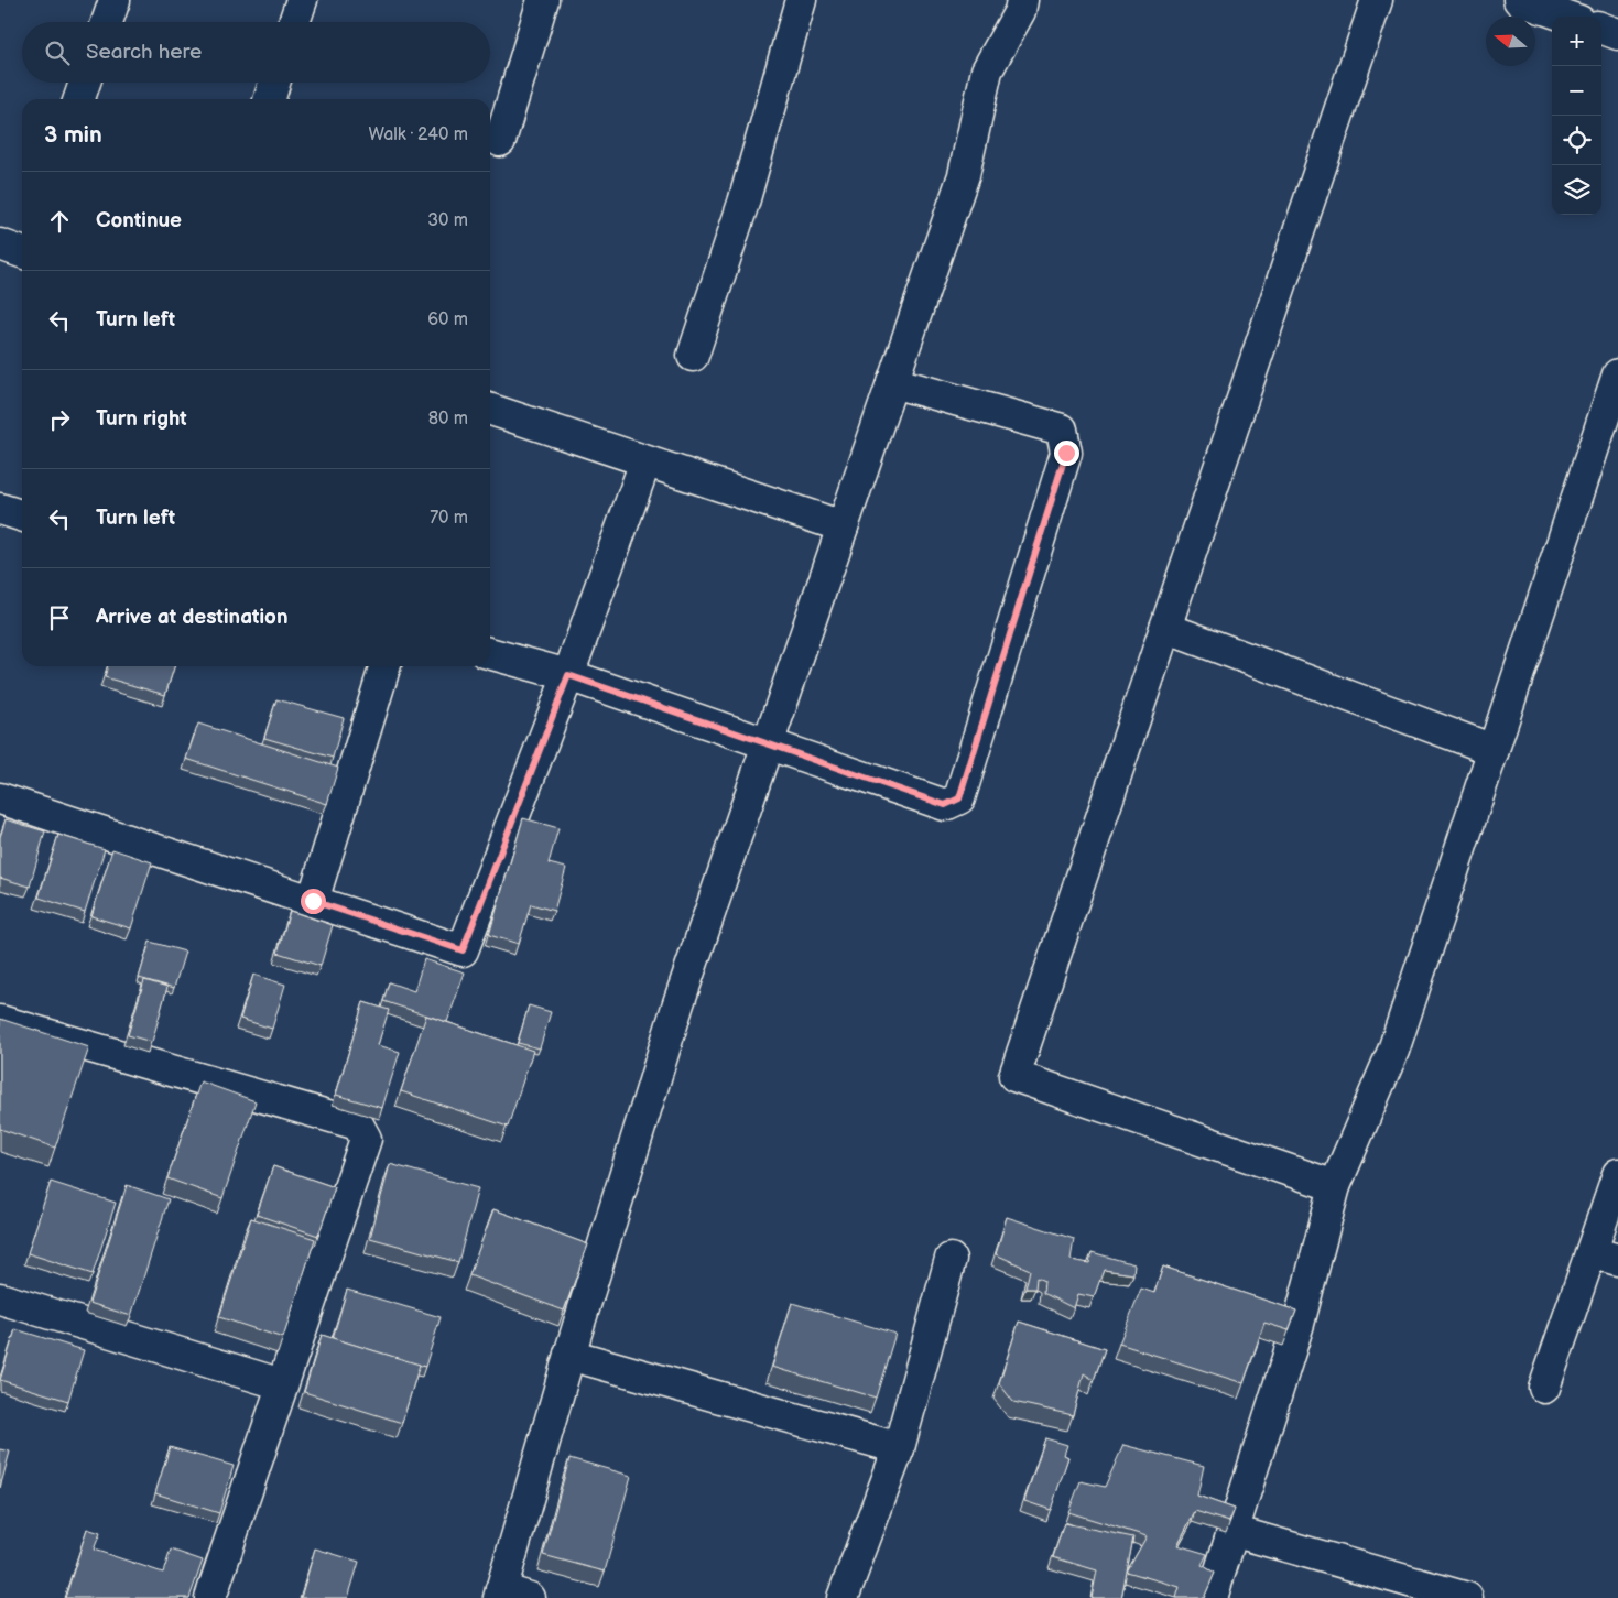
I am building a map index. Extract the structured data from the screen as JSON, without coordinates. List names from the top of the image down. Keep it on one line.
{"north":"left","page":{"map_buttons":["+","−"],"search":"Search here","heading":["3 min","Walk · 240 m"],"list":[["Continue","30 m"],["Turn left","60 m"],["Turn right","80 m"],["Turn left","70 m"],"Arrive at destination"]}}
